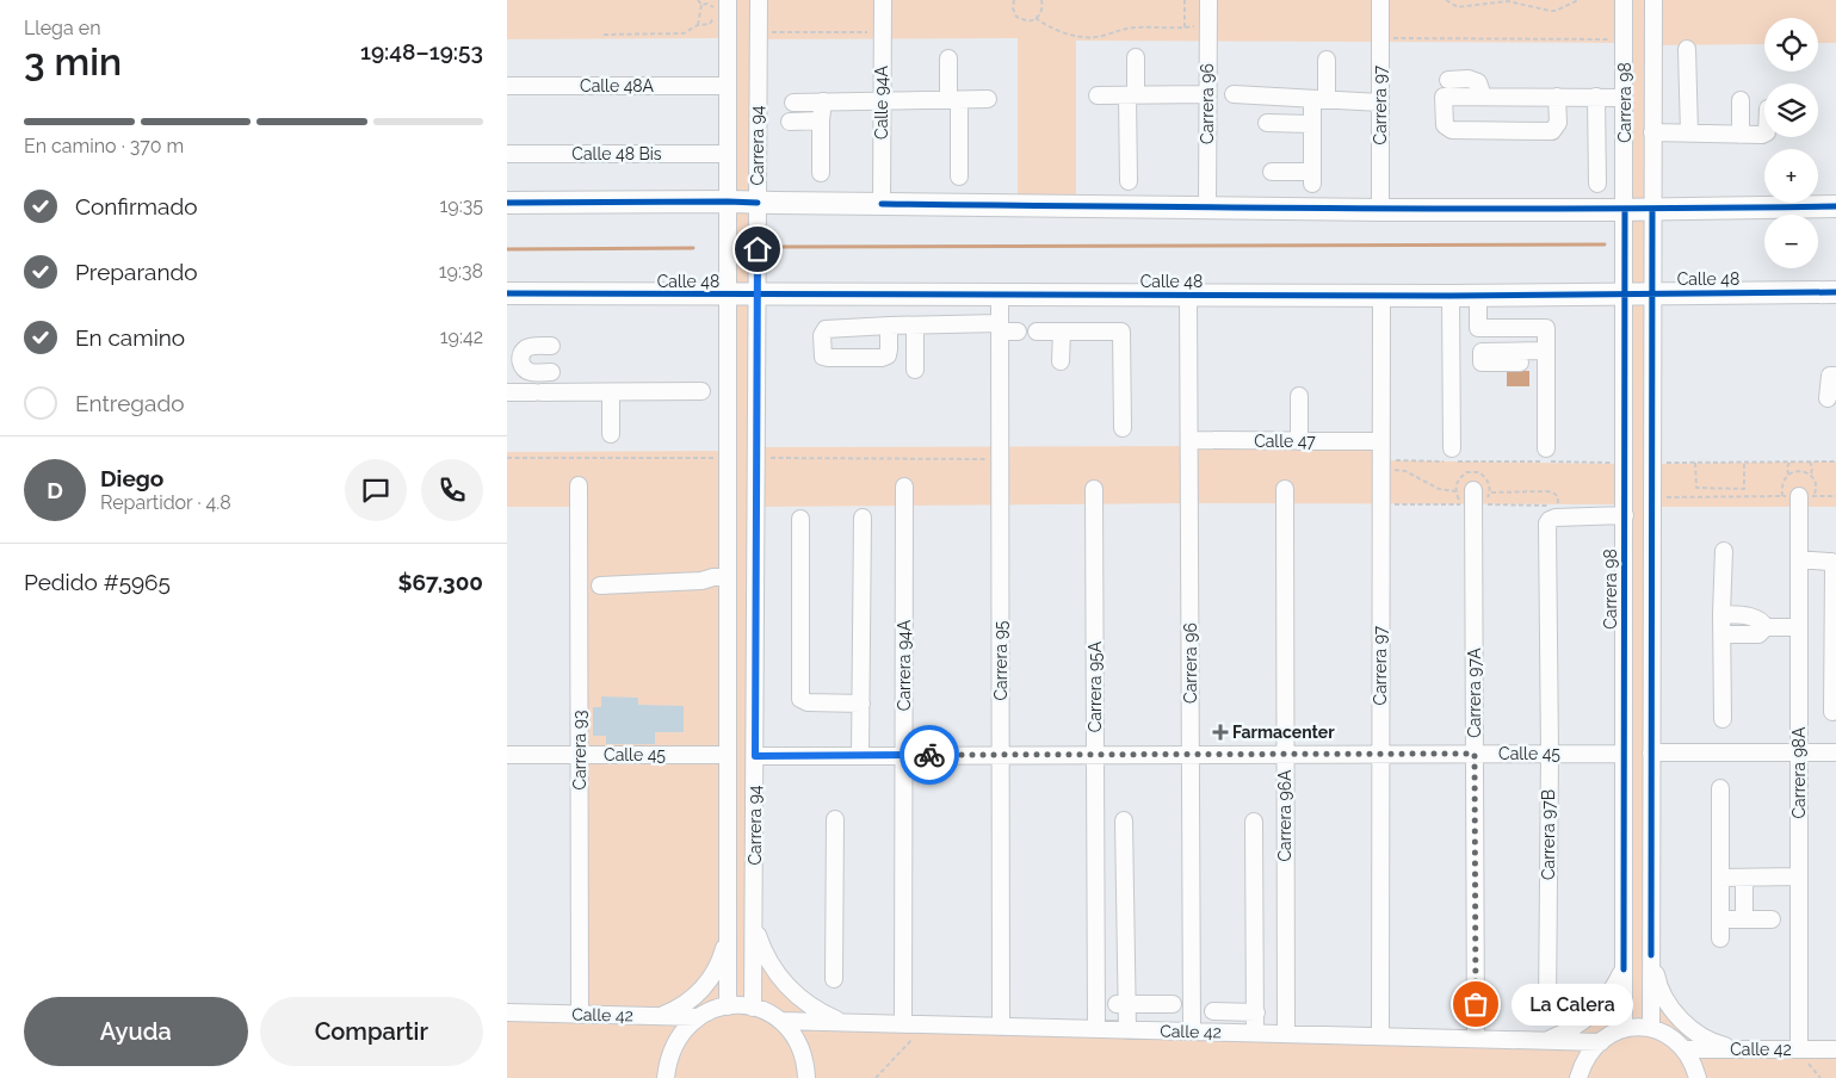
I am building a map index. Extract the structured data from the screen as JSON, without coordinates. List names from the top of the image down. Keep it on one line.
{"streets":{"main road":["Calle 48"],"street":["Calle 48A","Calle 94A","Carrera 98","Carrera 96","Carrera 97","Carrera 94","Calle 48 Bis","Calle 47","Carrera 95","Carrera 94A","Carrera 95A","Carrera 97A","Carrera 93","Calle 45","Carrera 98A","Carrera 96A","Carrera 97B","Calle 42"]},"crossings":[["Calle 48A","Carrera 94"],["Carrera 98","Calle 48"],["Carrera 98","Calle 45"],["Carrera 98","Carrera 97B"],["Carrera 96","Calle 48"],["Carrera 96","Calle 47"],["Carrera 96","Calle 45"],["Carrera 96","Calle 42"],["Carrera 97","Calle 48"],["Carrera 97","Calle 47"],["Carrera 97","Calle 45"],["Carrera 97","Calle 42"],["Carrera 94","Calle 48 Bis"],["Carrera 94","Calle 48"],["Carrera 94","Calle 45"],["Calle 48","Carrera 95"],["Carrera 95","Calle 45"],["Carrera 95","Calle 42"],["Carrera 94A","Calle 45"],["Carrera 94A","Calle 42"],["Carrera 95A","Calle 45"],["Carrera 95A","Calle 42"],["Carrera 97A","Calle 45"],["Carrera 97A","Calle 42"],["Carrera 93","Calle 45"],["Carrera 93","Calle 42"],["Calle 45","Carrera 96A"],["Calle 45","Carrera 97B"],["Carrera 98A","Calle 42"],["Carrera 96A","Calle 42"]],"places":{"health":["Farmacenter"],"other":["La Calera"]},"page":{"heading":["3 min","Llega en","19:48–19:53"],"panel":["Diego","Repartidor · 4.8","Pedido #5965","$67,300"],"map_buttons":["+","−"],"bar":"En camino · 370 m","list":[["Confirmado","19:35"],["Preparando","19:38"],["En camino","19:42"],"Entregado"],"round":"D","bubble":"La Calera","buttons":["Ayuda","Compartir"]}}
